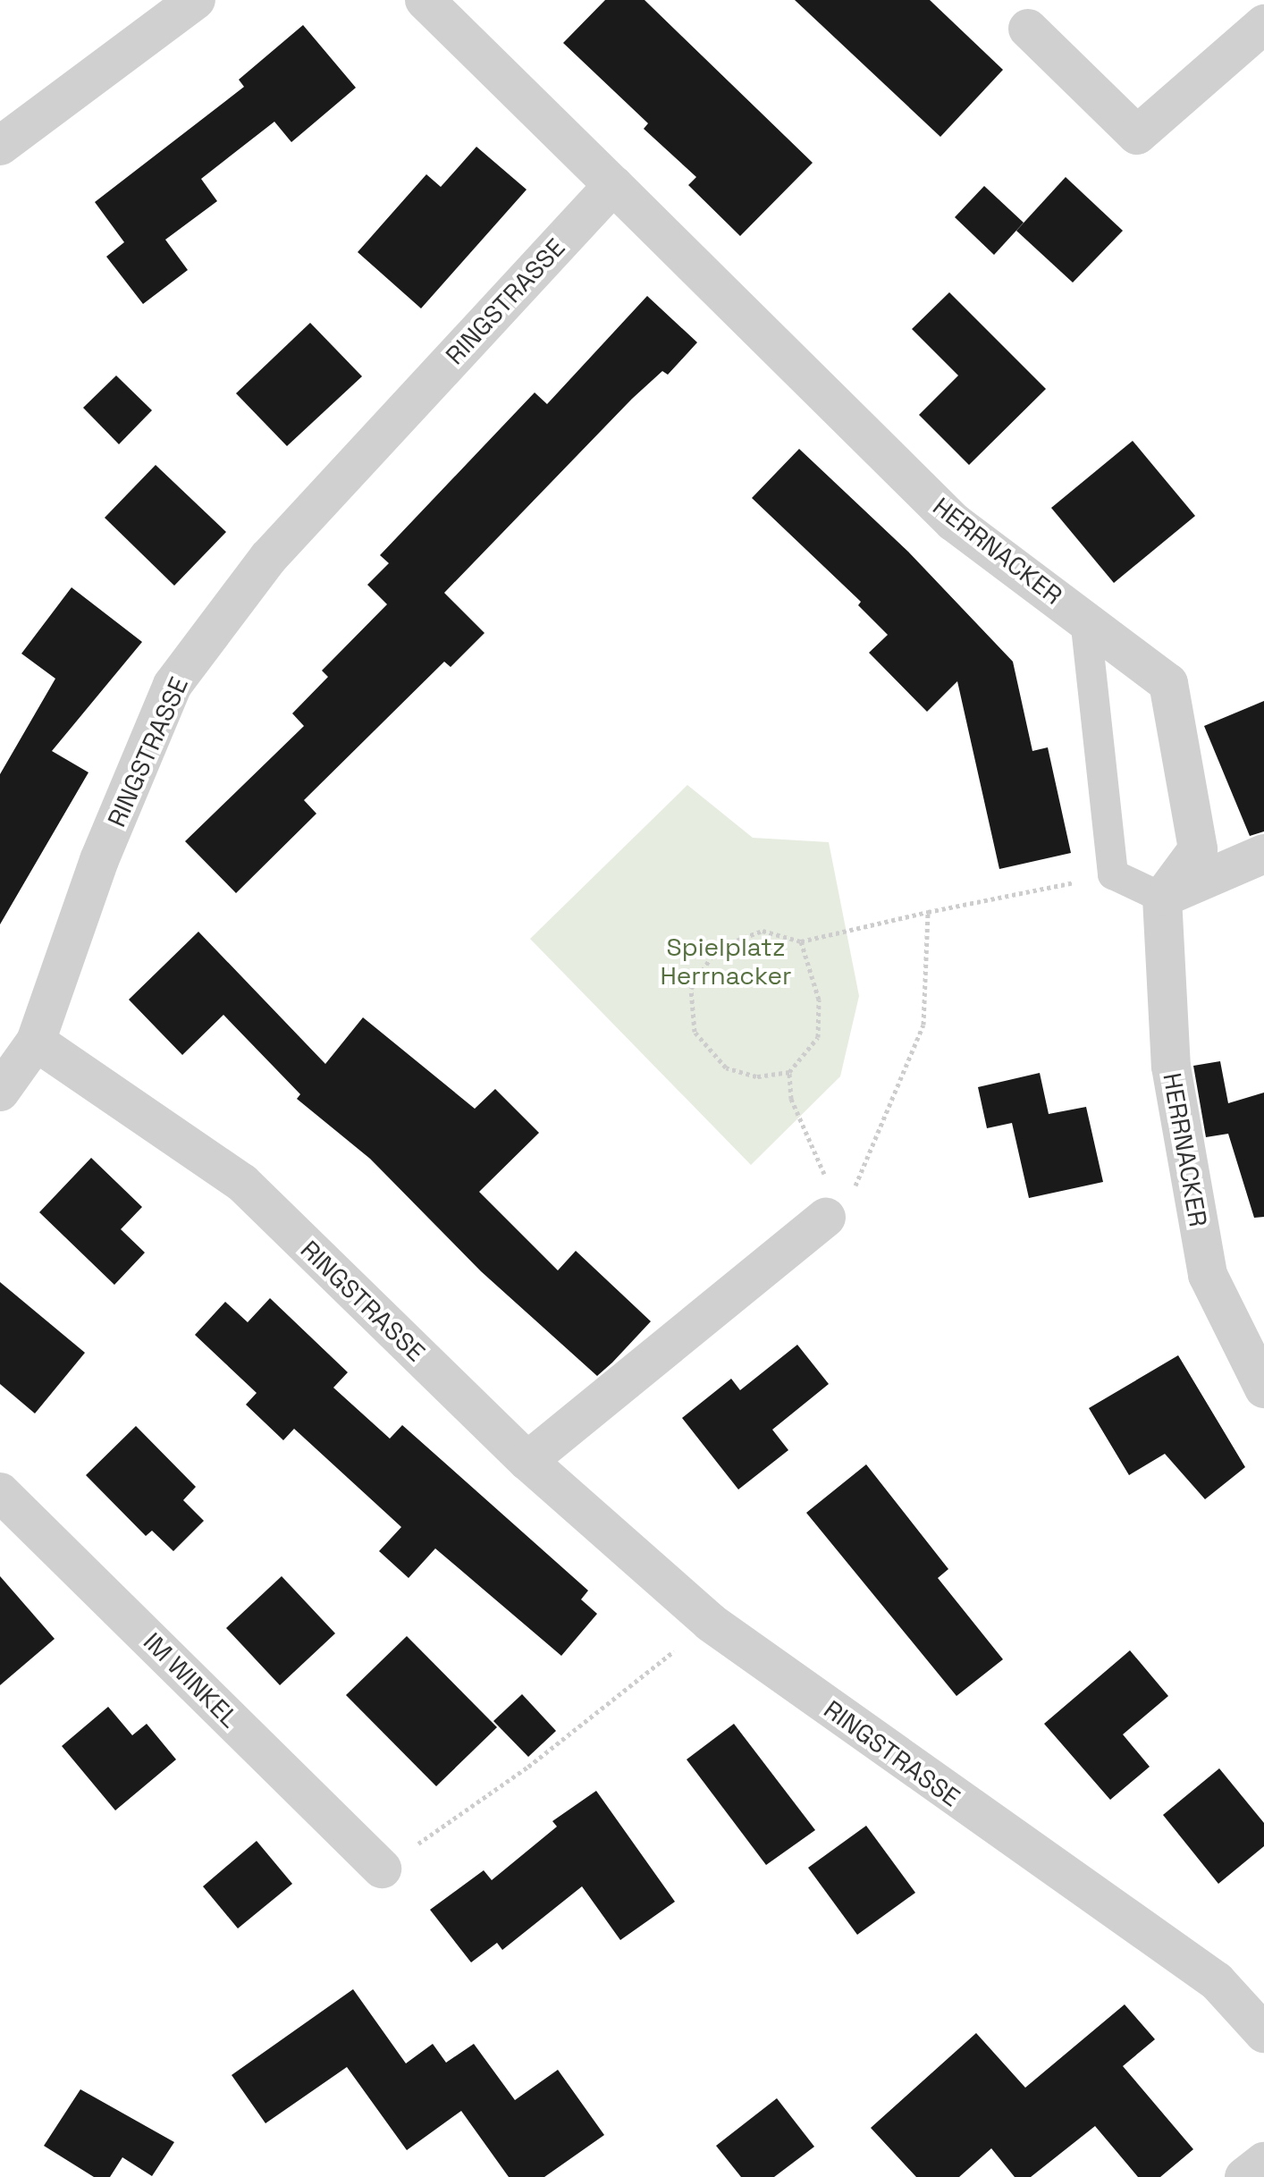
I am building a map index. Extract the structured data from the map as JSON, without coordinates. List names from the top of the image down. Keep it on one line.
{"streets":{"street":["RINGSTRASSE","HERRNACKER","IM WINKEL"]},"crossings":[["RINGSTRASSE","HERRNACKER"]],"parks":["Spielplatz Herrnacker"]}
